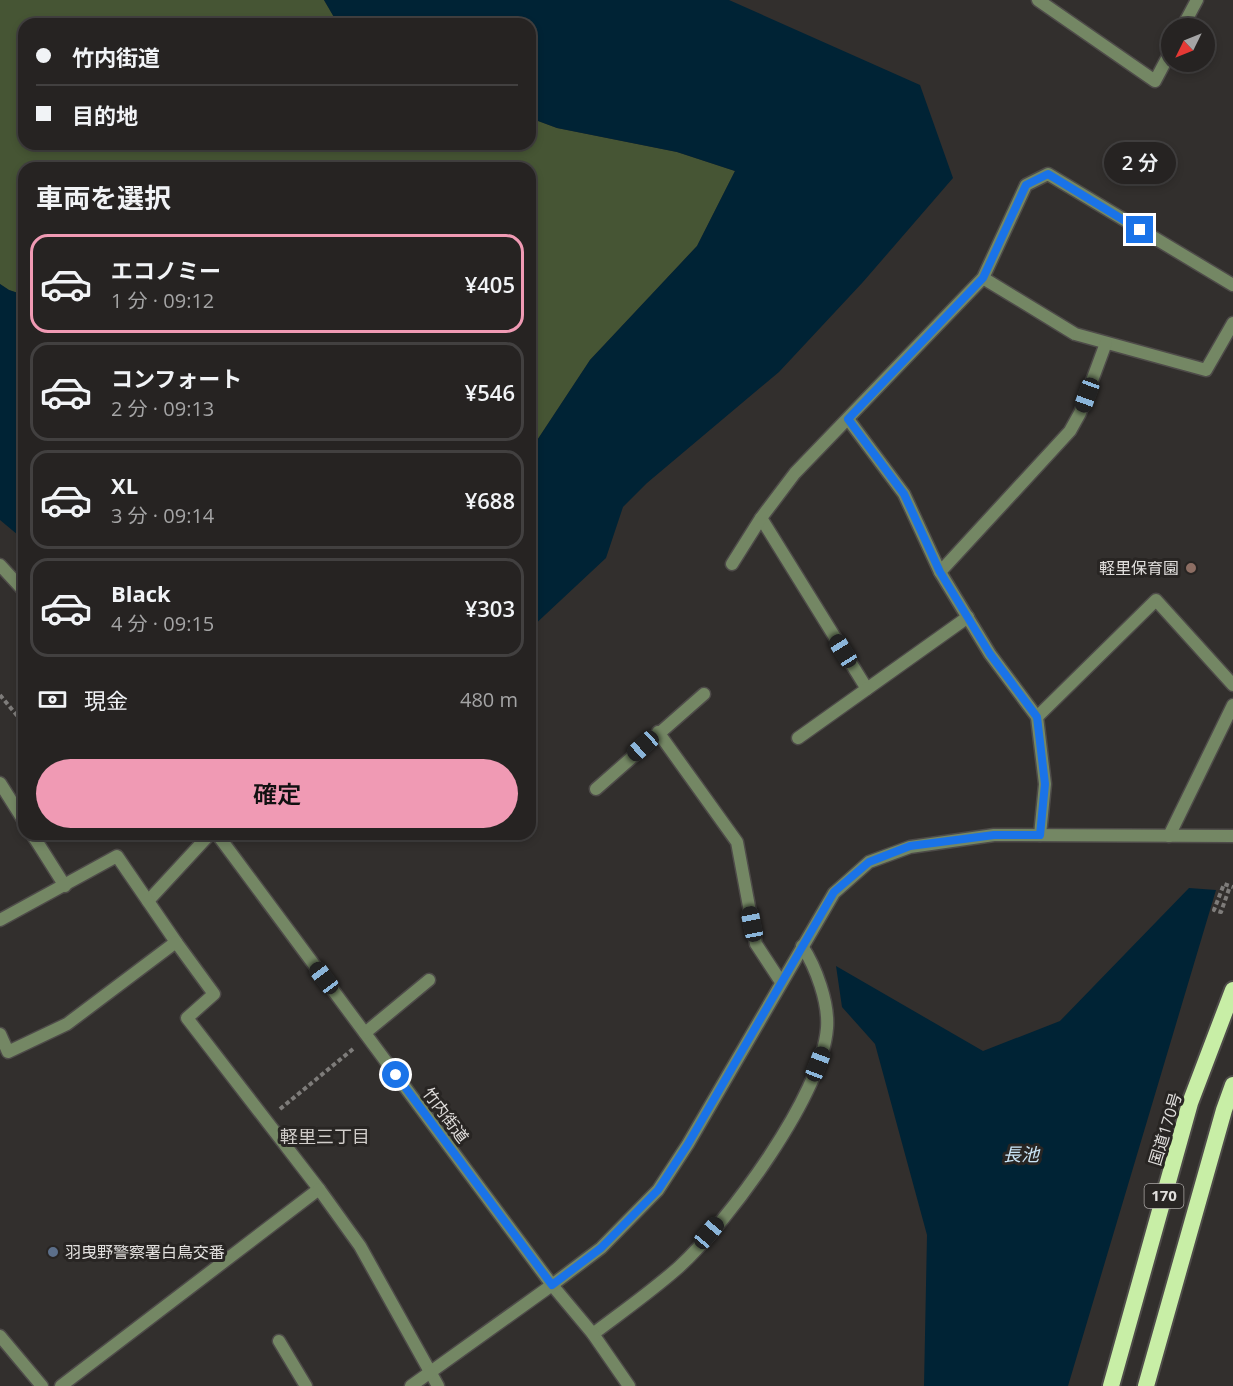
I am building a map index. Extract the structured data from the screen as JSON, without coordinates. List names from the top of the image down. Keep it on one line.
{"streets":{"highway":["国道170号","170"],"street":["竹内街道"]},"districts":["軽里三丁目"],"water":["長池"],"places":["軽里保育園","羽曳野警察署白鳥交番"],"north":"bottom left","page":{"banner":["竹内街道","目的地"],"bubble":"2 分","heading":"車両を選択","list":[{"name":"エコノミー","note":"1 分 · 09:12","value":"¥405"},{"name":"コンフォート","note":"2 分 · 09:13","value":"¥546"},{"name":"XL","note":"3 分 · 09:14","value":"¥688"},{"name":"Black","note":"4 分 · 09:15","value":"¥303"}],"pay":["現金","480 m"],"buttons":"確定"}}
